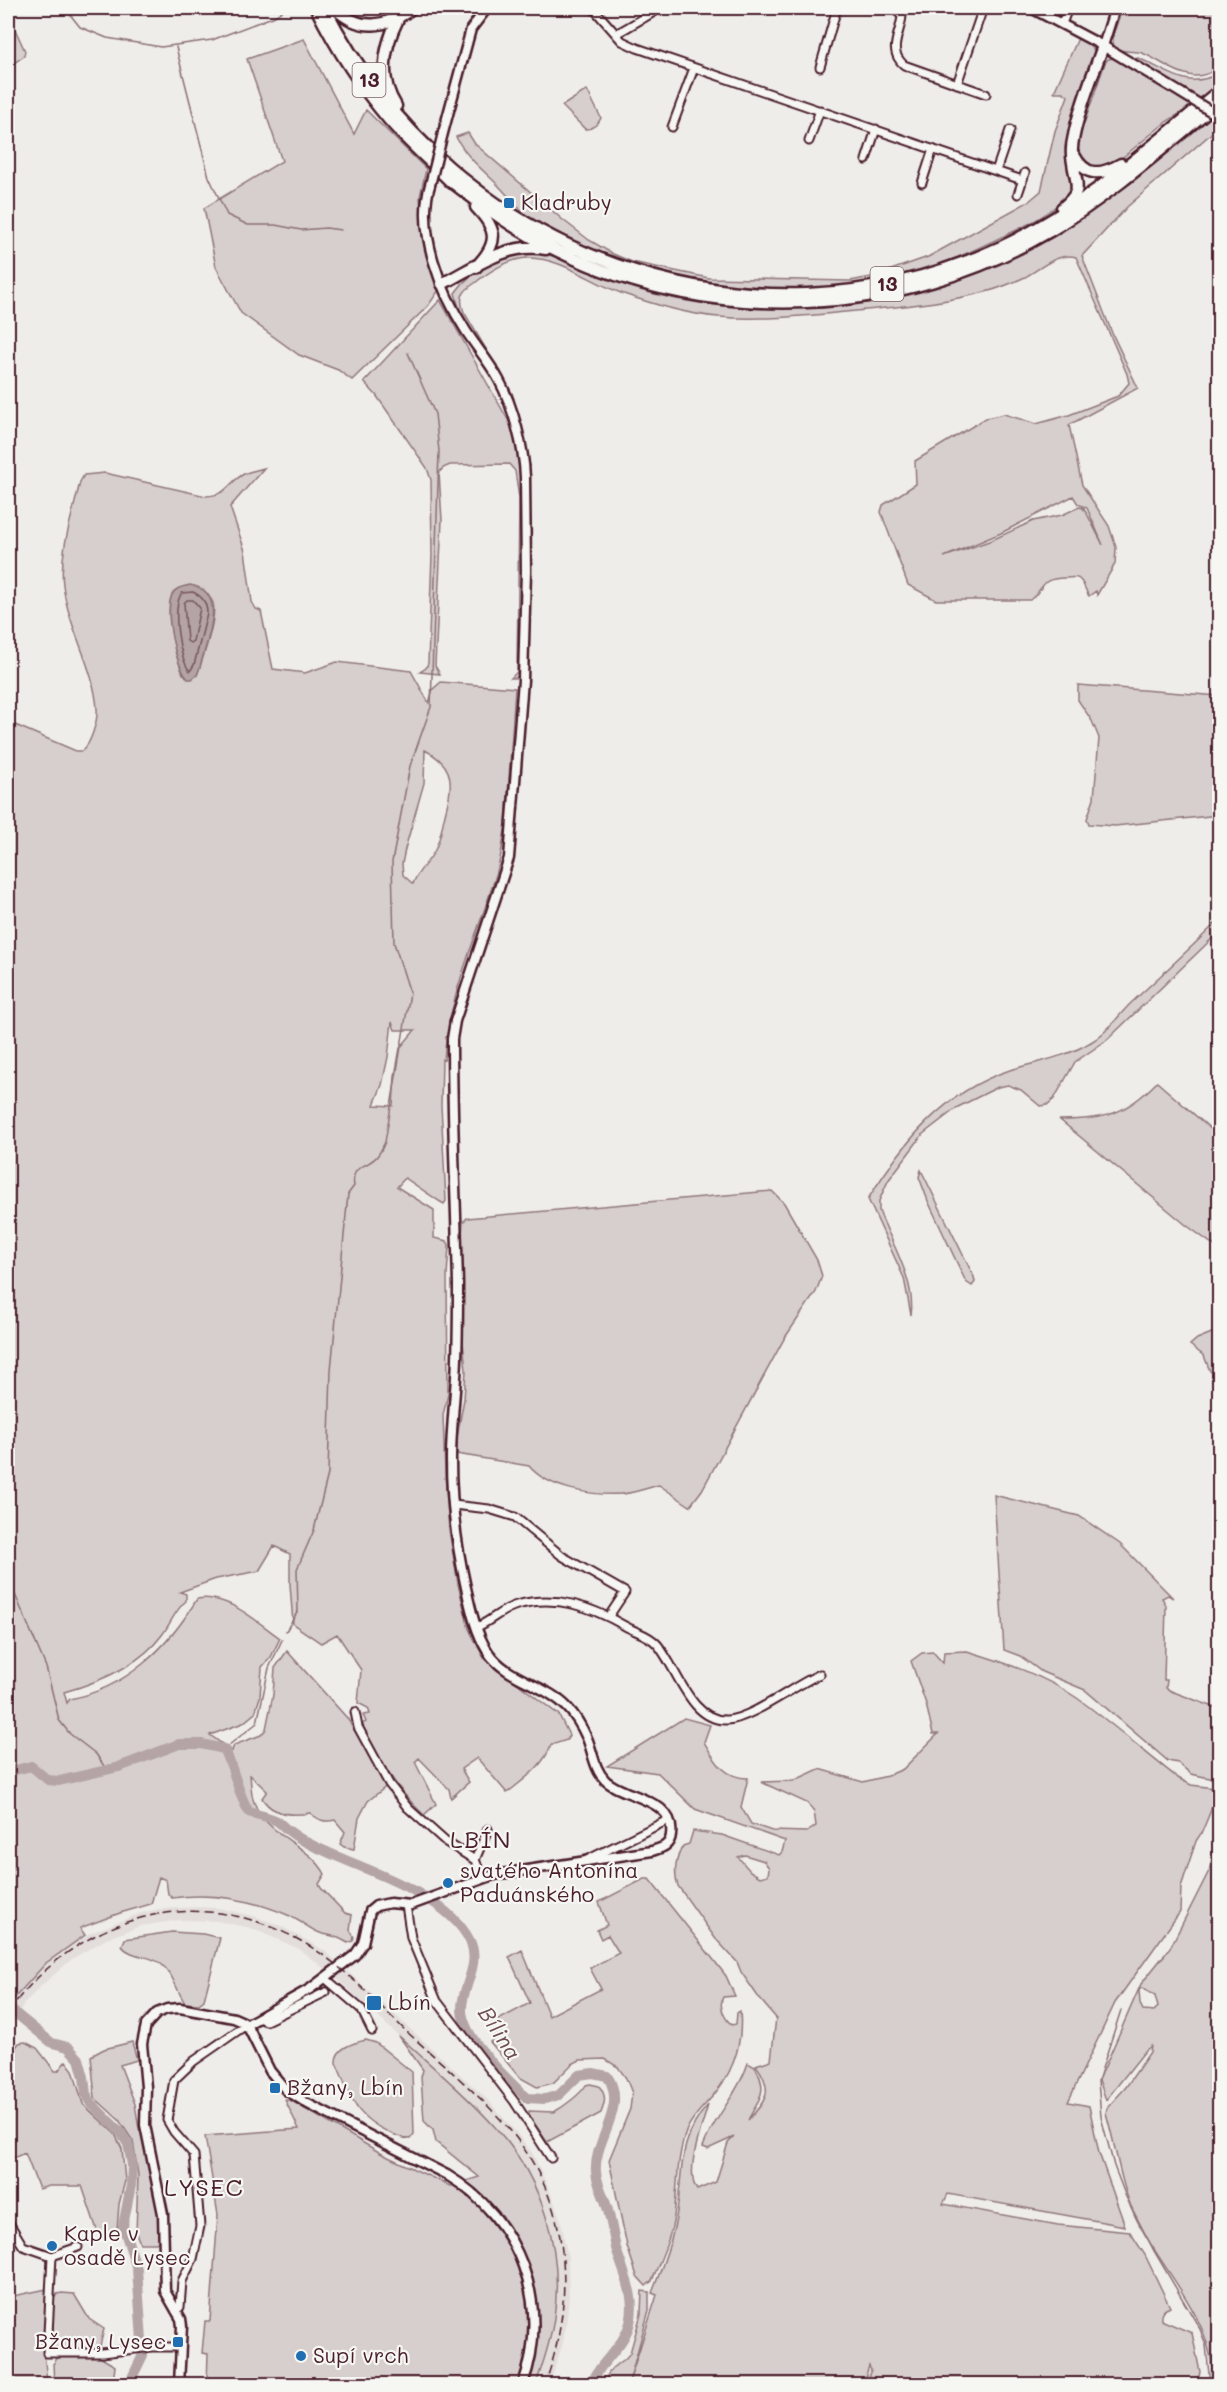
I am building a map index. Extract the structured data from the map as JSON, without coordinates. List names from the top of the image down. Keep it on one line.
{"streets":{"highway":["13"]},"districts":["LBÍN","LYSEC"],"water":["Bílina"],"places":{"transit":["Kladruby","Lbín","Bžany, Lbín","Bžany, Lysec"],"other":["svatého Antonína Paduánského","Kaple v osadě Lysec","Supí vrch"]}}
